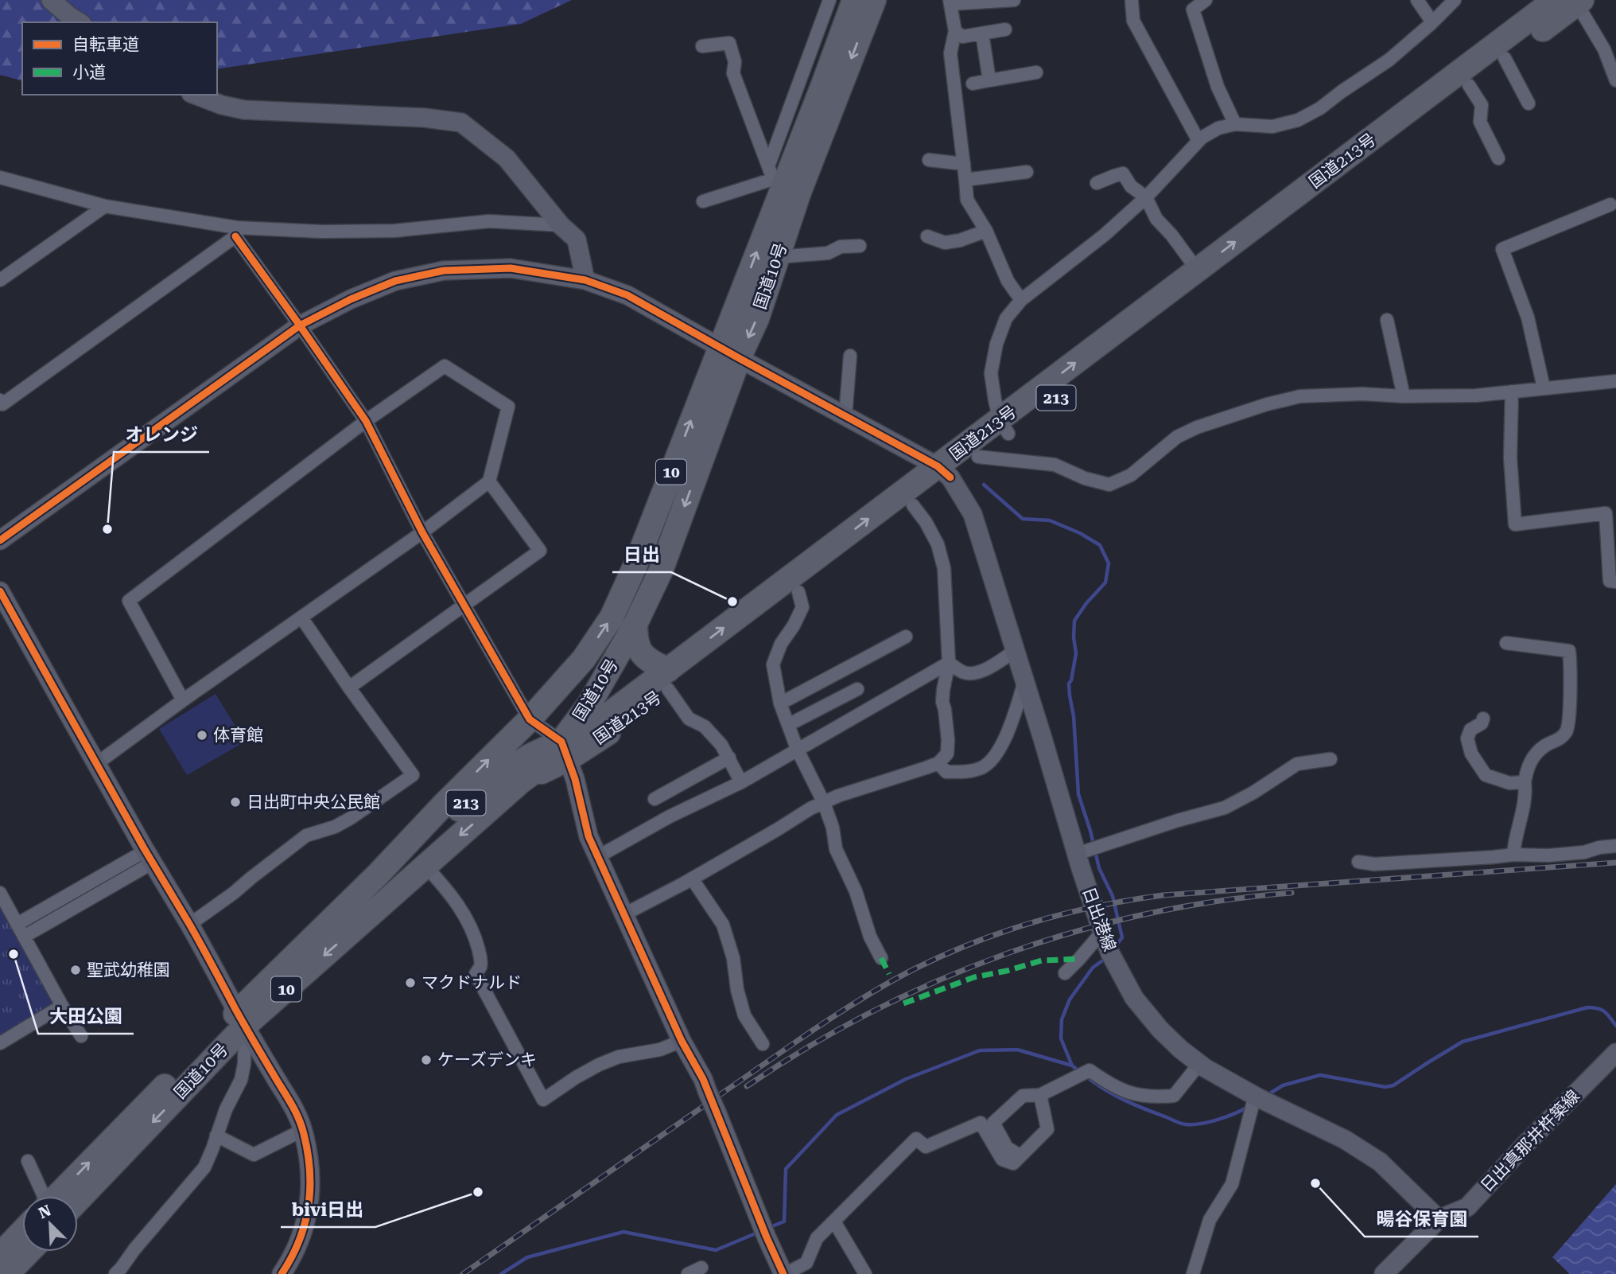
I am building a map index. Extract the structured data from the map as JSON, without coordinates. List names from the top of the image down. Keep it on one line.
{"streets":{"highway":["国道213号","国道10号","213","10"],"street":["日出港線","日出真那井杵築線"]},"crossings":[["国道213号","国道10号"],["国道213号","日出港線"],["日出港線","日出真那井杵築線"]],"places":["オレンジ","日出","体育館","日出町中央公民館","大田公園","聖武幼稚園","マクドナルド","ケーズデンキ","暘谷保育園","bivi日出"],"legend":["自転車道","小道"],"north":"top left"}
